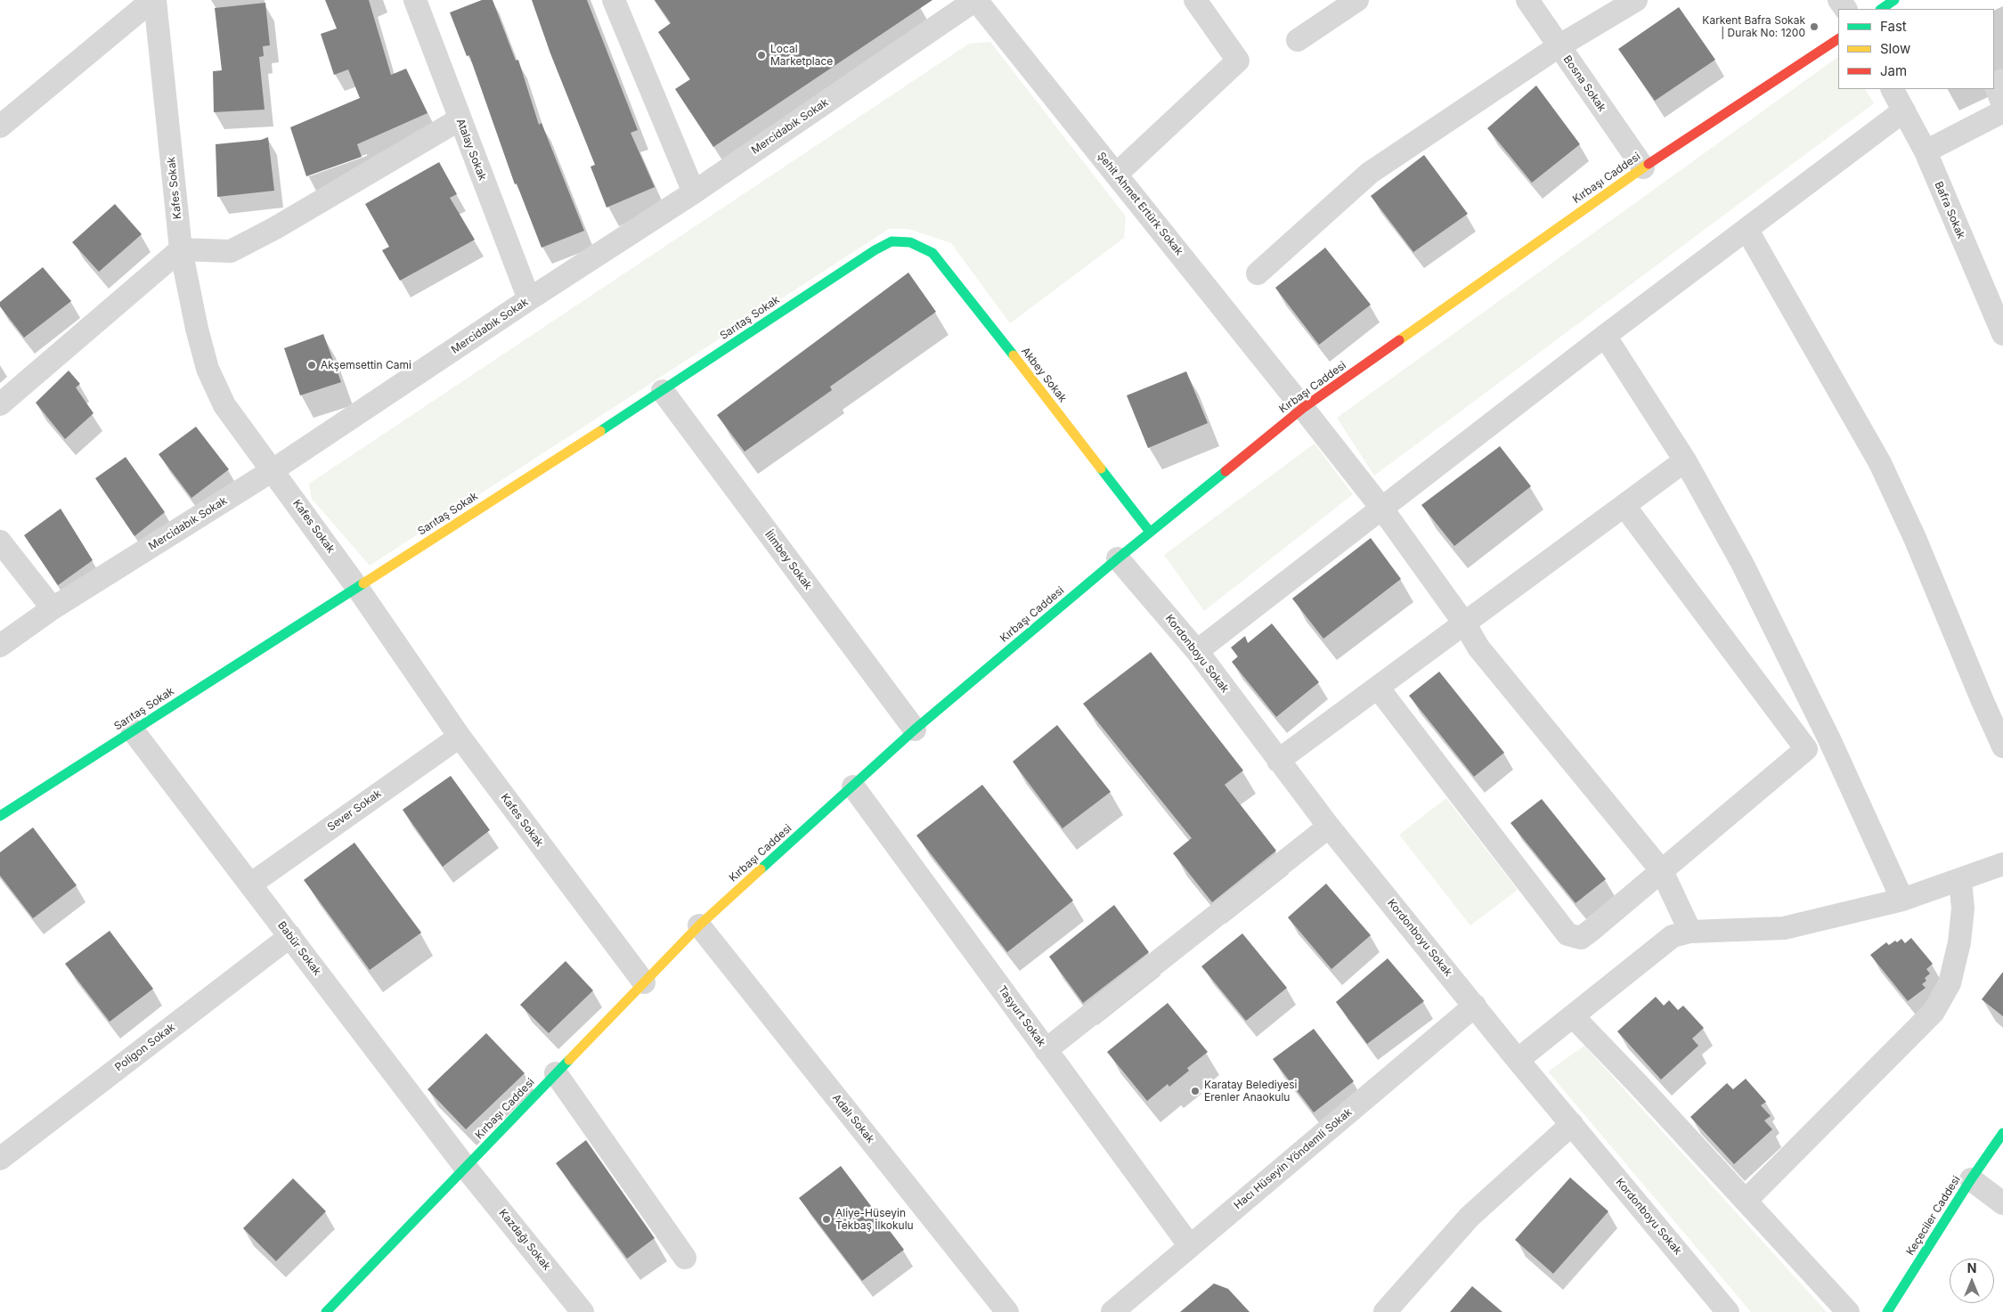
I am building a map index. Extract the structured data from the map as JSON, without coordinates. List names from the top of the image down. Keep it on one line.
{"streets":{"street":["Bosna Sokak","Mercidabık Sokak","Atalay Sokak","Kırbaşı Caddesi","Kafes Sokak","Şehit Ahmet Ertürk Sokak","Bafra Sokak","Sarıtaş Sokak","Akbey Sokak","İlimbey Sokak","Kordonboyu Sokak","Sever Sokak","Babür Sokak","Taşyurt Sokak","Poligon Sokak","Adalı Sokak","Hacı Hüseyin Yöndemli Sokak","Keçeciler Caddesi","Kazdağı Sokak"]},"crossings":[["Bosna Sokak","Kırbaşı Caddesi"],["Mercidabık Sokak","Atalay Sokak"],["Mercidabık Sokak","Kafes Sokak"],["Mercidabık Sokak","Şehit Ahmet Ertürk Sokak"],["Kırbaşı Caddesi","Kafes Sokak"],["Kırbaşı Caddesi","Şehit Ahmet Ertürk Sokak"],["Kırbaşı Caddesi","Akbey Sokak"],["Kırbaşı Caddesi","İlimbey Sokak"],["Kırbaşı Caddesi","Kordonboyu Sokak"],["Kırbaşı Caddesi","Babür Sokak"],["Kırbaşı Caddesi","Taşyurt Sokak"],["Kırbaşı Caddesi","Adalı Sokak"],["Kırbaşı Caddesi","Kazdağı Sokak"],["Kafes Sokak","Sarıtaş Sokak"],["Kafes Sokak","Sever Sokak"],["Sarıtaş Sokak","Akbey Sokak"],["Sarıtaş Sokak","İlimbey Sokak"],["Sarıtaş Sokak","Babür Sokak"],["Kordonboyu Sokak","Hacı Hüseyin Yöndemli Sokak"],["Sever Sokak","Babür Sokak"],["Babür Sokak","Poligon Sokak"],["Babür Sokak","Kazdağı Sokak"],["Taşyurt Sokak","Hacı Hüseyin Yöndemli Sokak"]],"places":["Karkent Bafra Sokak | Durak No: 1200","Local Marketplace","Akşemsettin Cami","Karatay Belediyesi Erenler Anaokulu","Aliye-Hüseyin Tekbaş İlkokulu"],"legend":["Fast","Slow","Jam"],"north":"top"}
